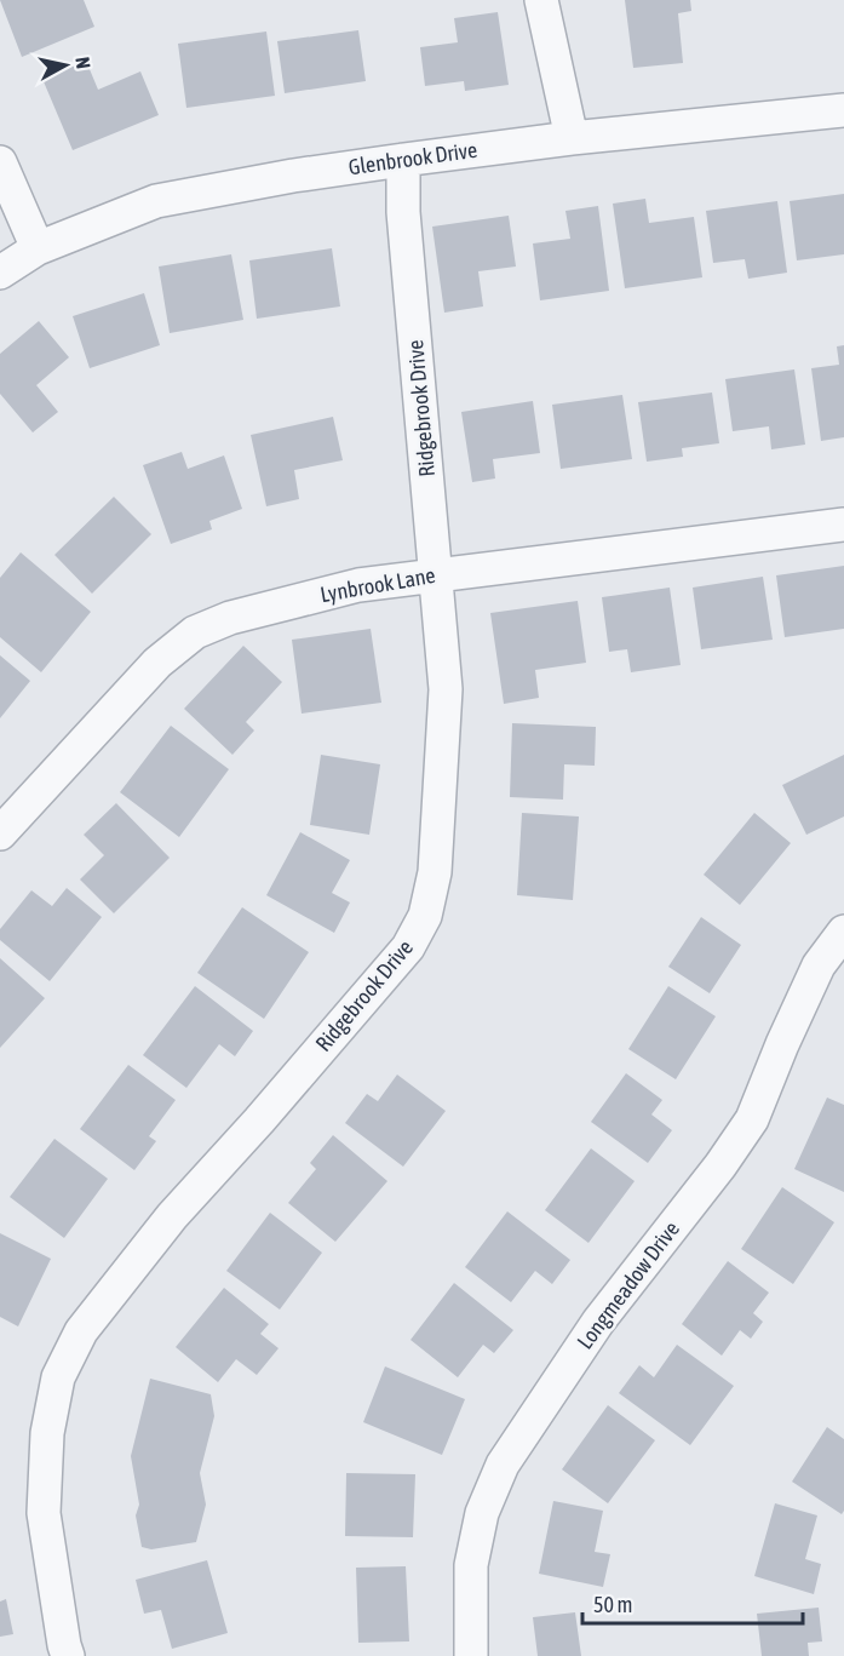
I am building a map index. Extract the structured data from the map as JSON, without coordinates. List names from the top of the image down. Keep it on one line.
{"streets":{"street":["Glenbrook Drive","Ridgebrook Drive","Lynbrook Lane","Longmeadow Drive"]},"crossings":[["Glenbrook Drive","Ridgebrook Drive"],["Ridgebrook Drive","Lynbrook Lane"]],"scale_bar":"50 m","north":"right"}
